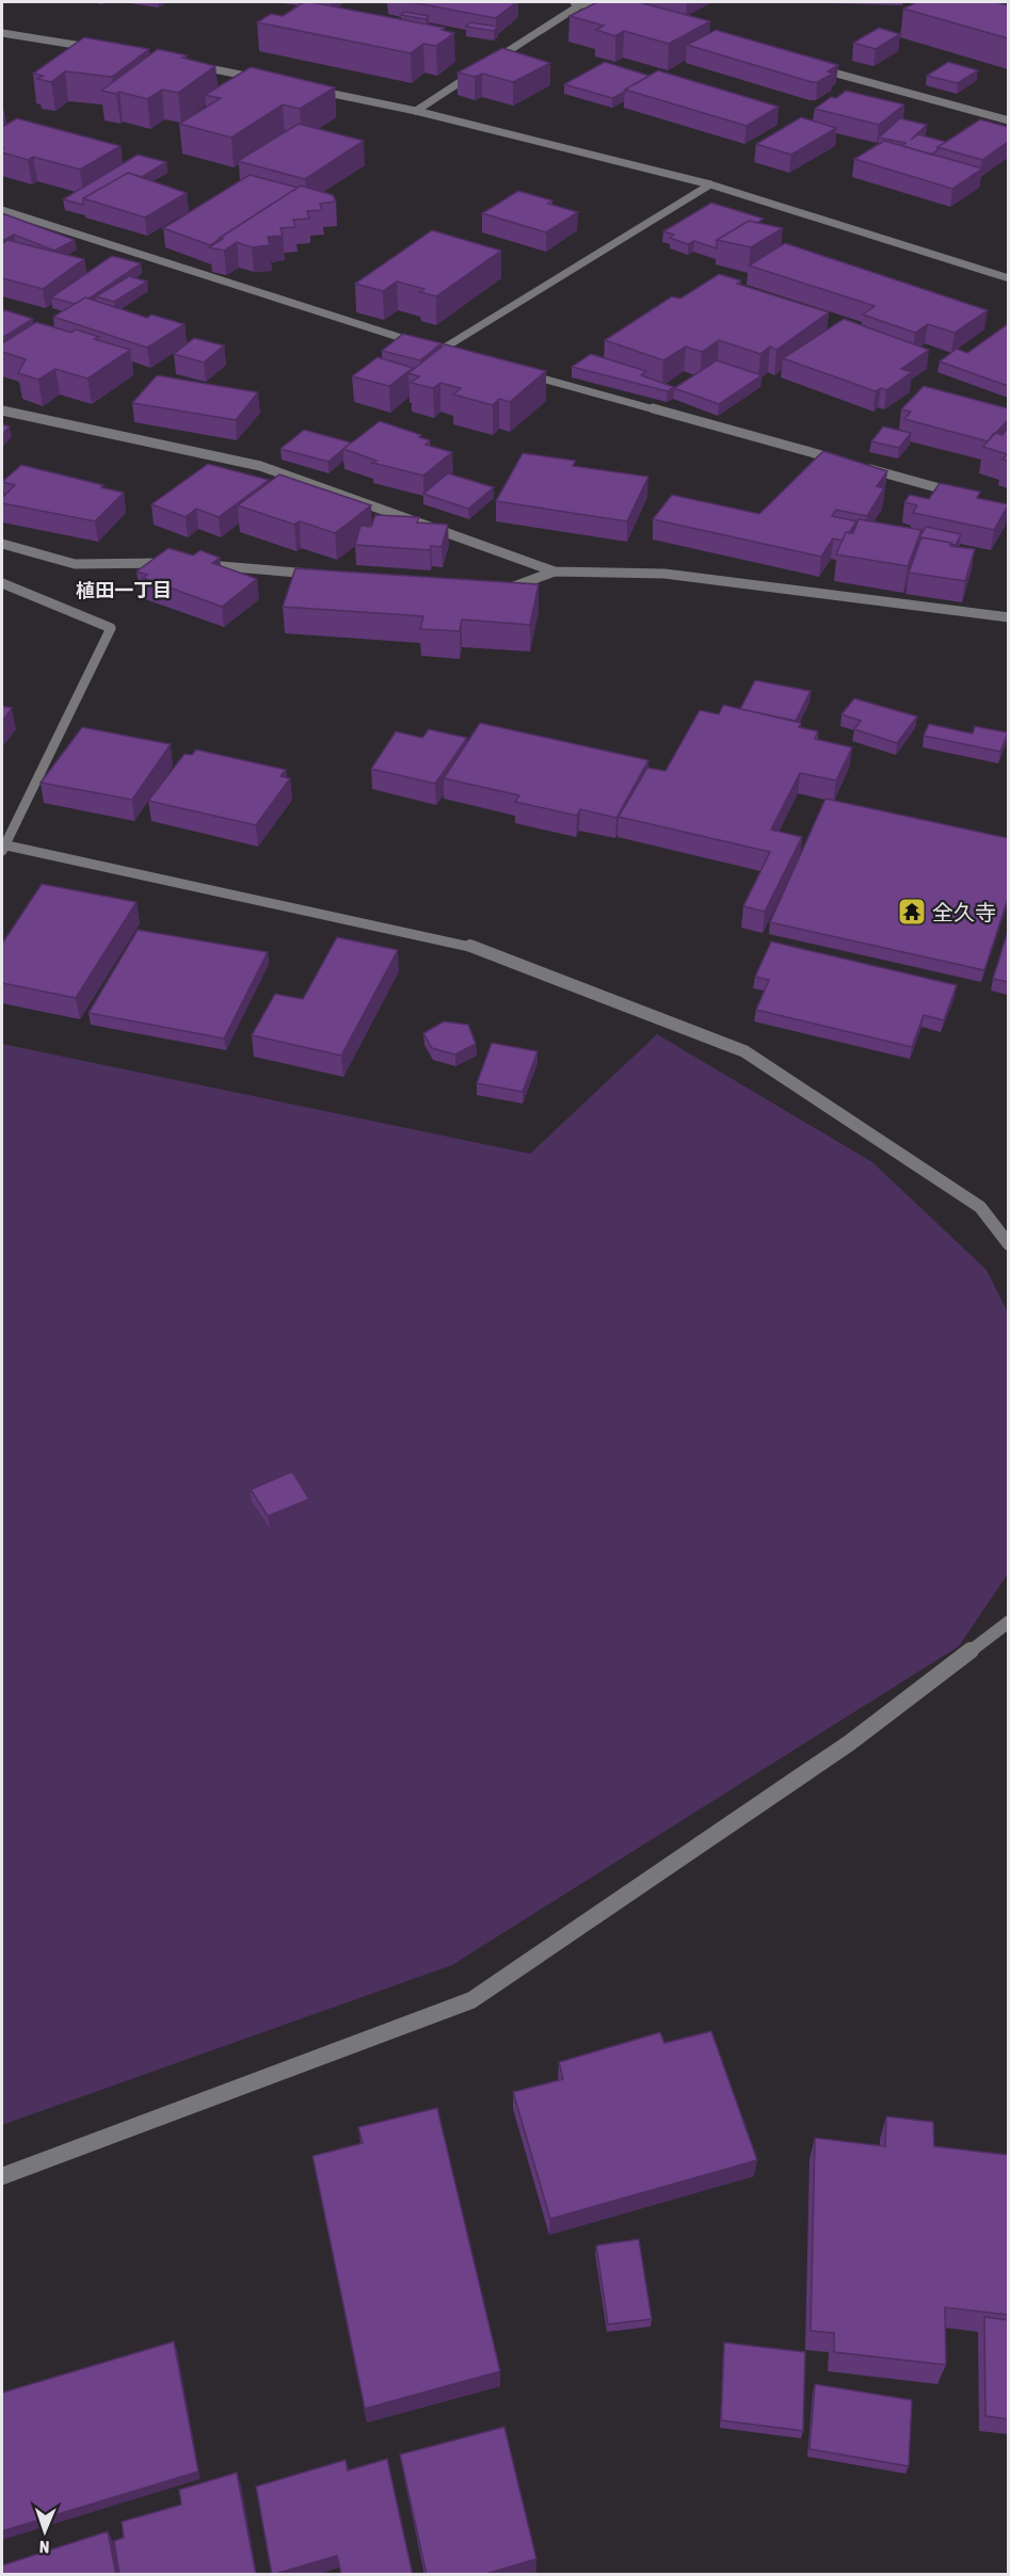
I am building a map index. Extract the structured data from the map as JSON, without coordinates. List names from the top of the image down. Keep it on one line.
{"districts":["植田一丁目"],"places":{"temple":["全久寺"]},"north":"bottom"}
